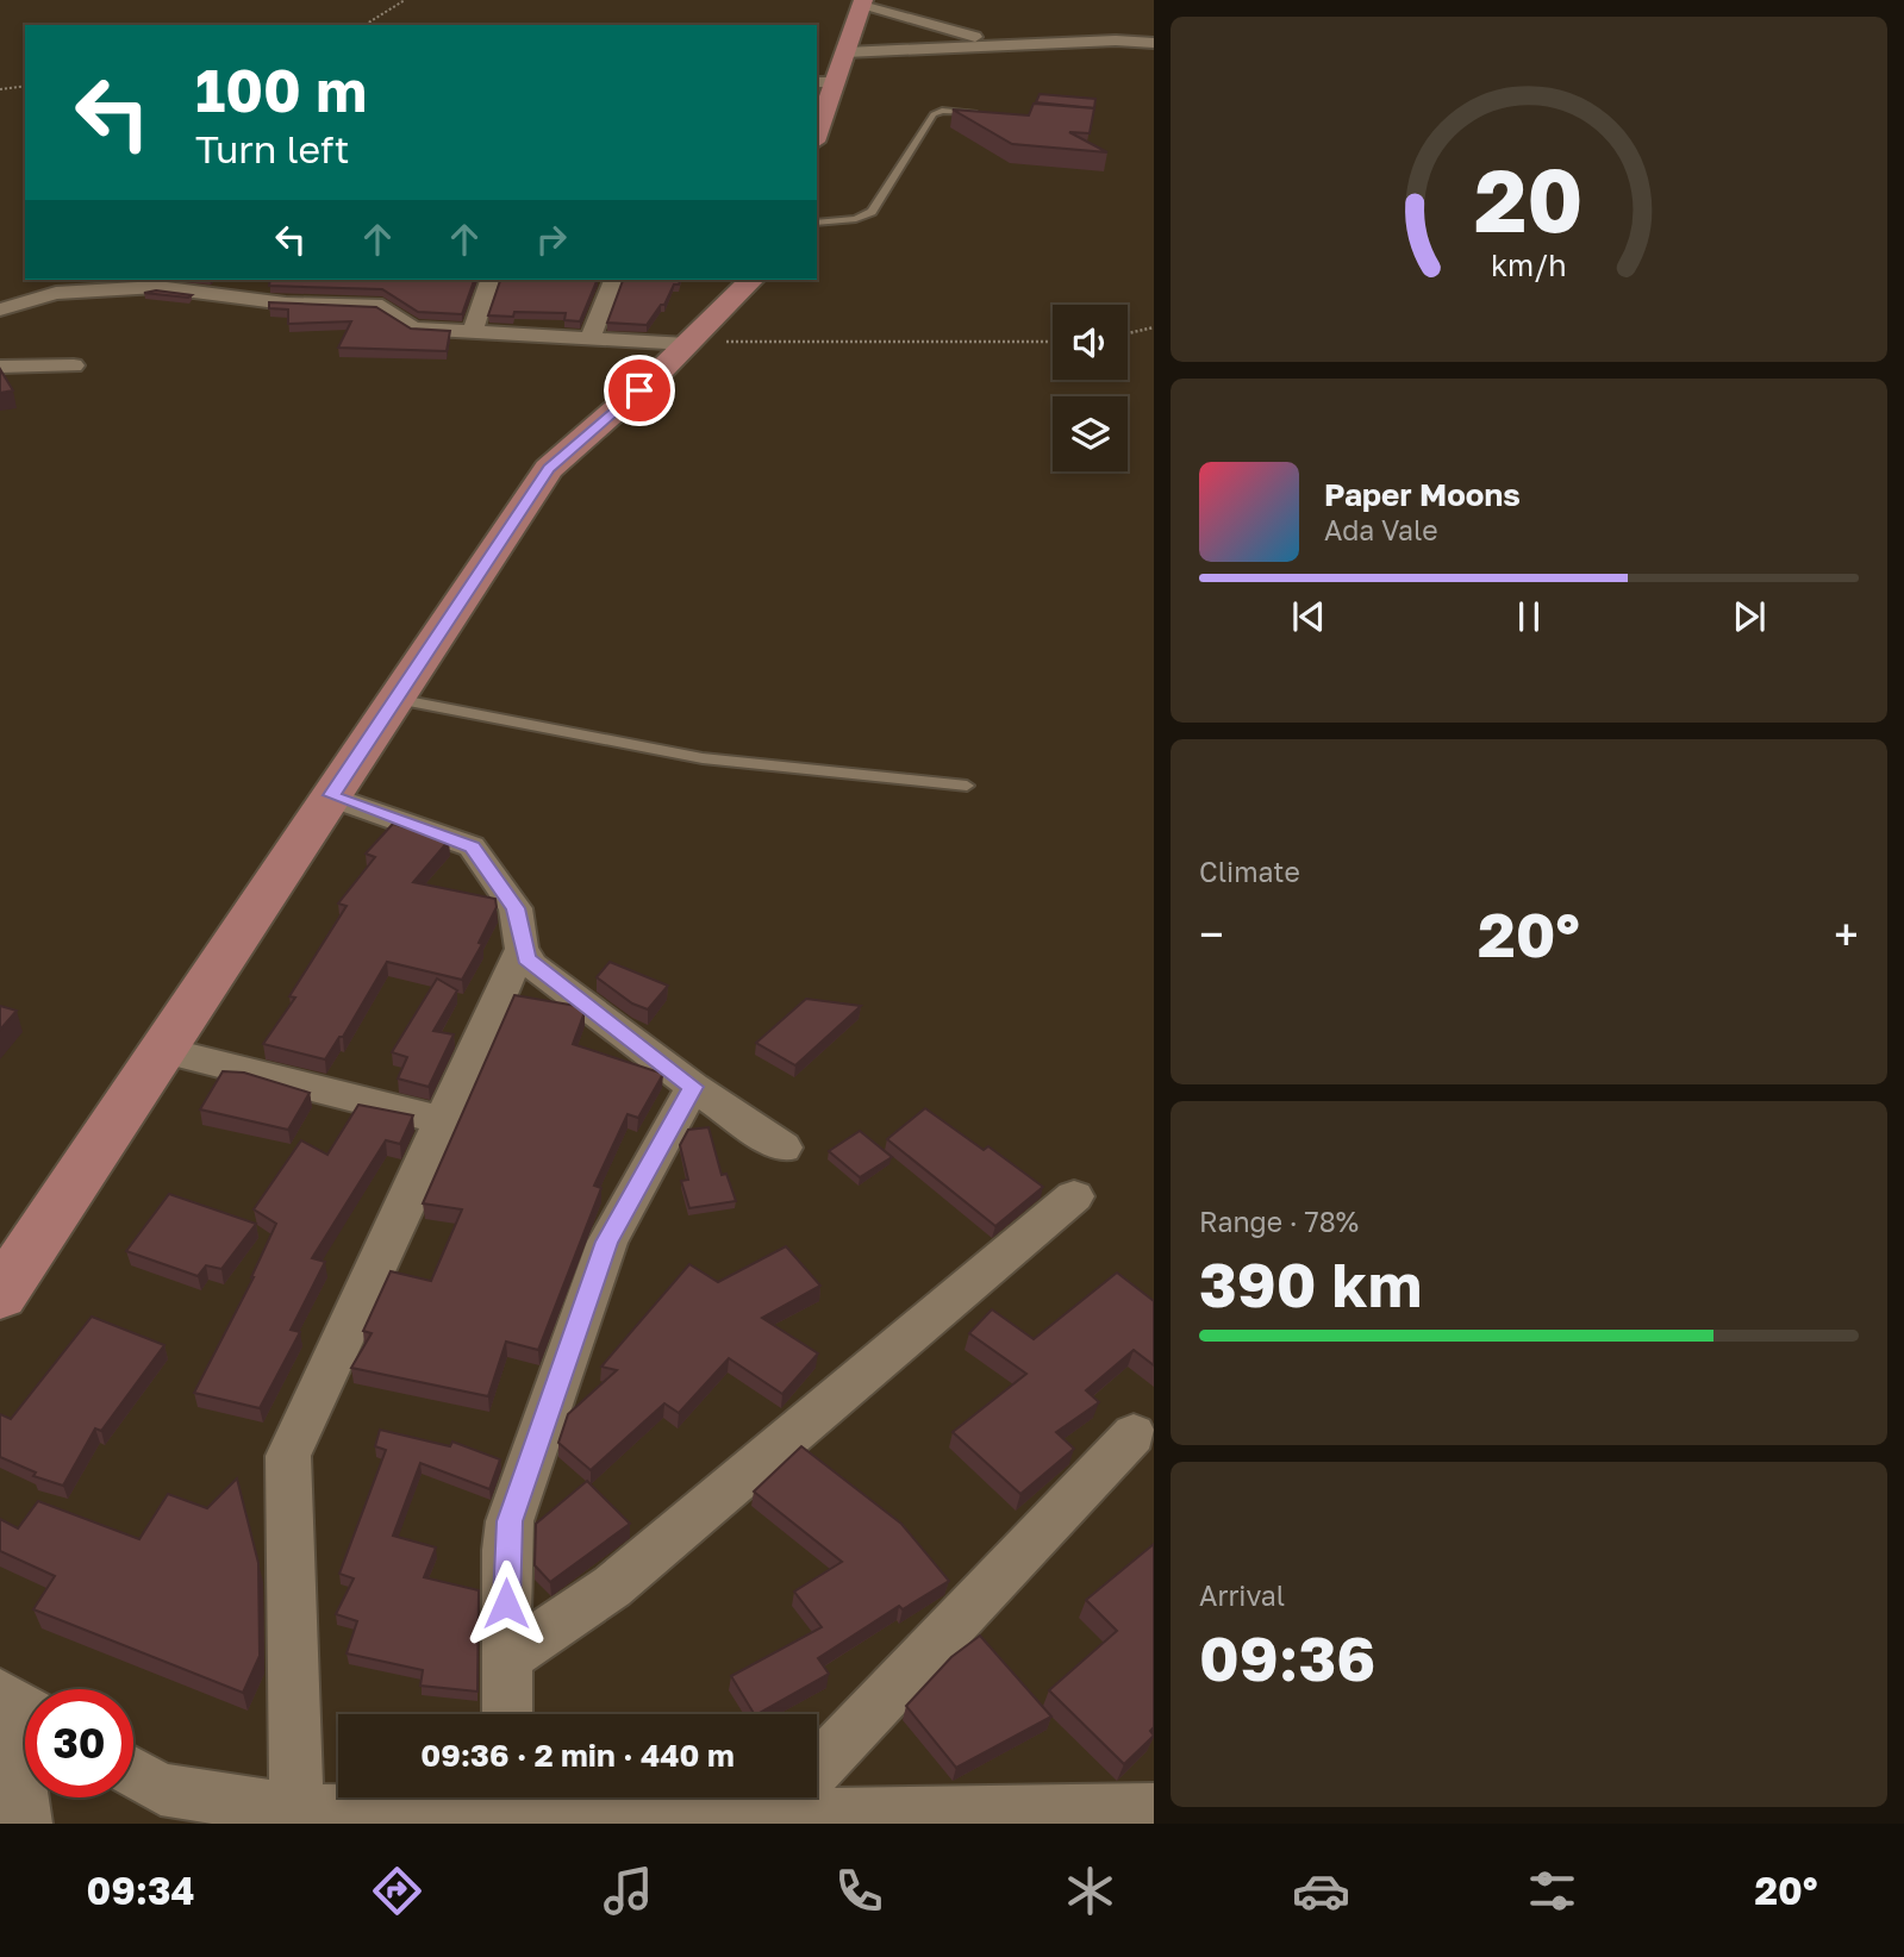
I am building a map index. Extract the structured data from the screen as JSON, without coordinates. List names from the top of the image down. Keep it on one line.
{"page":{"turn":["100 m","Turn left"],"song":["Paper Moons","Ada Vale"],"tile":["Climate",["Range · 78%","390 km"],["Arrival","09:36"]],"heat":["−","20°","+"],"limit":"30","trip":"09:36 · 2 min · 440 m","tabs":["09:34","20°"],"gauge":["20","km/h"]}}
